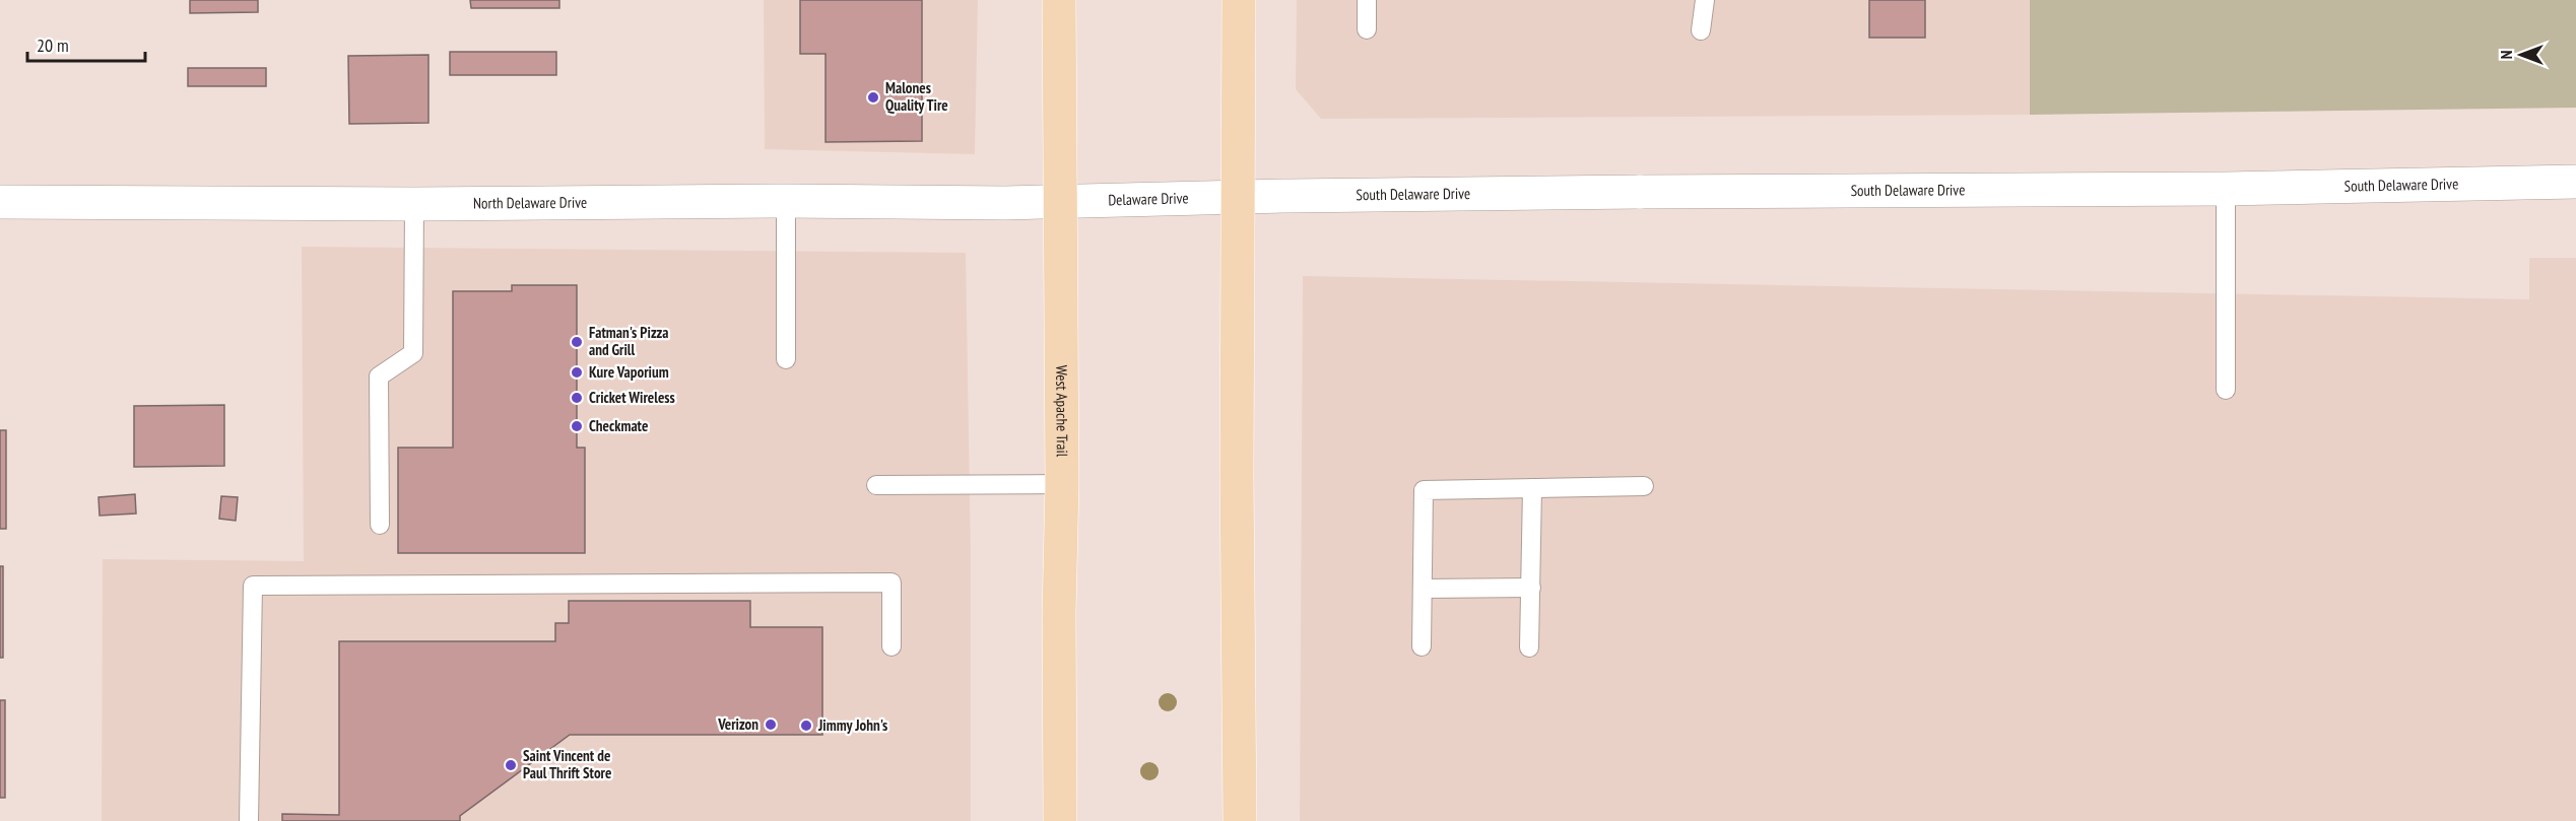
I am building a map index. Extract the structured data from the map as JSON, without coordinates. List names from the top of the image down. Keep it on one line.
{"streets":{"main road":["West Apache Trail"],"street":["South Delaware Drive","Delaware Drive","North Delaware Drive"]},"crossings":[["South Delaware Drive","Delaware Drive"],["Delaware Drive","North Delaware Drive"],["Delaware Drive","West Apache Trail"],["North Delaware Drive","West Apache Trail"]],"places":["Malones Quality Tire","Fatman's Pizza and Grill","Kure Vaporium","Cricket Wireless","Checkmate","Verizon","Jimmy John's","Saint Vincent de Paul Thrift Store"],"scale_bar":"20 m","north":"left"}
